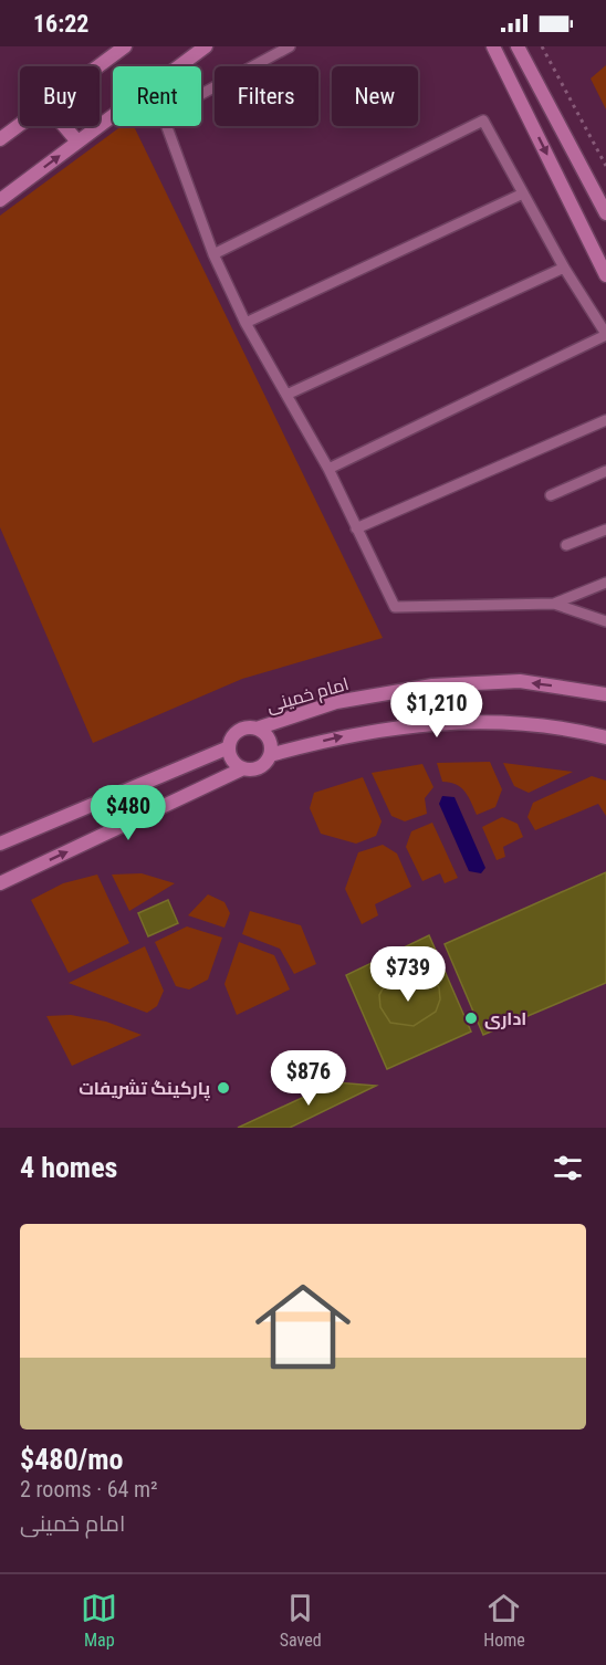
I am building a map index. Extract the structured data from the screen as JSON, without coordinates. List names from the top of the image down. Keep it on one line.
{"streets":{"street":["امام خمینی"]},"places":["اداری","پارکینگ تشریفات"],"page":{"status":"16:22","chip":["Buy","Rent","Filters","New"],"price":["$1,210","$480","$739","$876"],"heading":"4 homes","list":[{"name":"$480/mo","note":"2 rooms · 64 m² · امام خمینی"}],"tabs":["Map","Saved","Home"]}}
